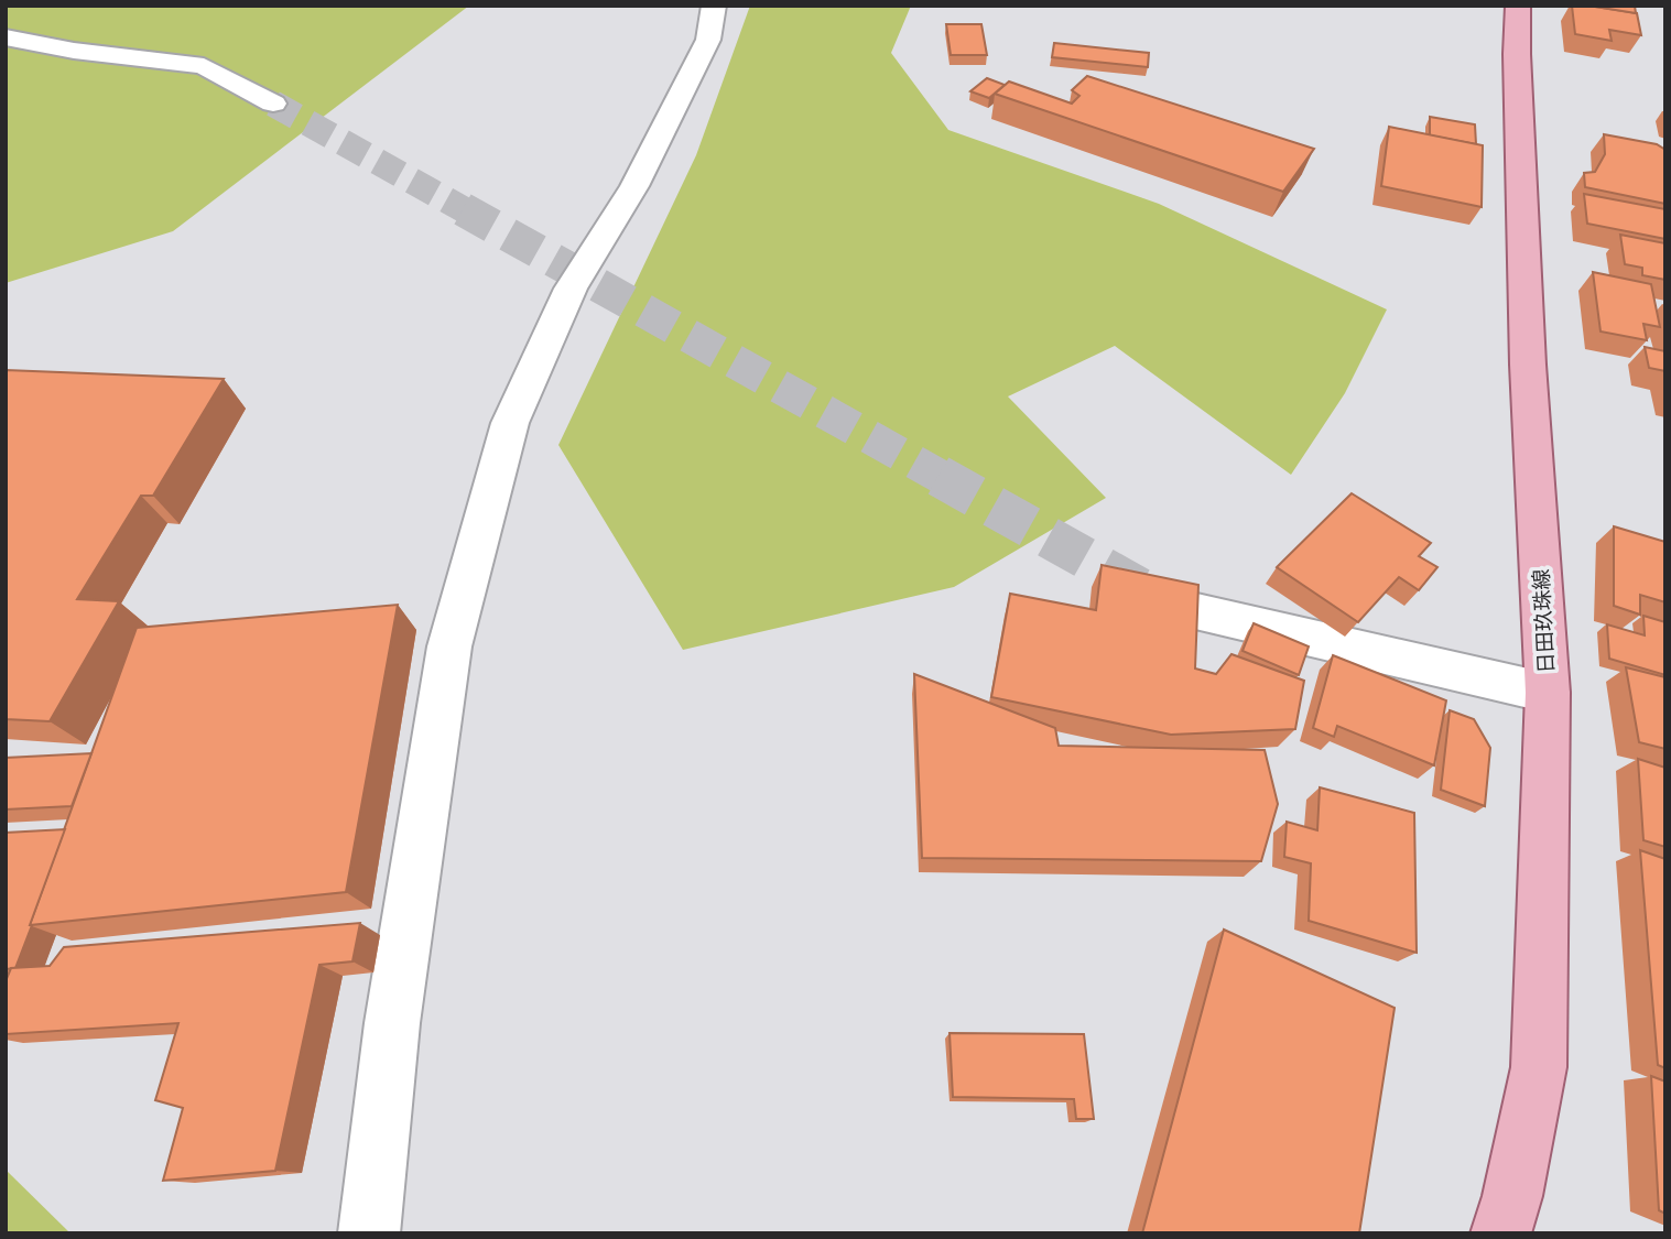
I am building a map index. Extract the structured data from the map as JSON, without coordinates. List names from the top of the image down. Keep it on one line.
{"streets":{"main road":["日田玖珠線"]}}
